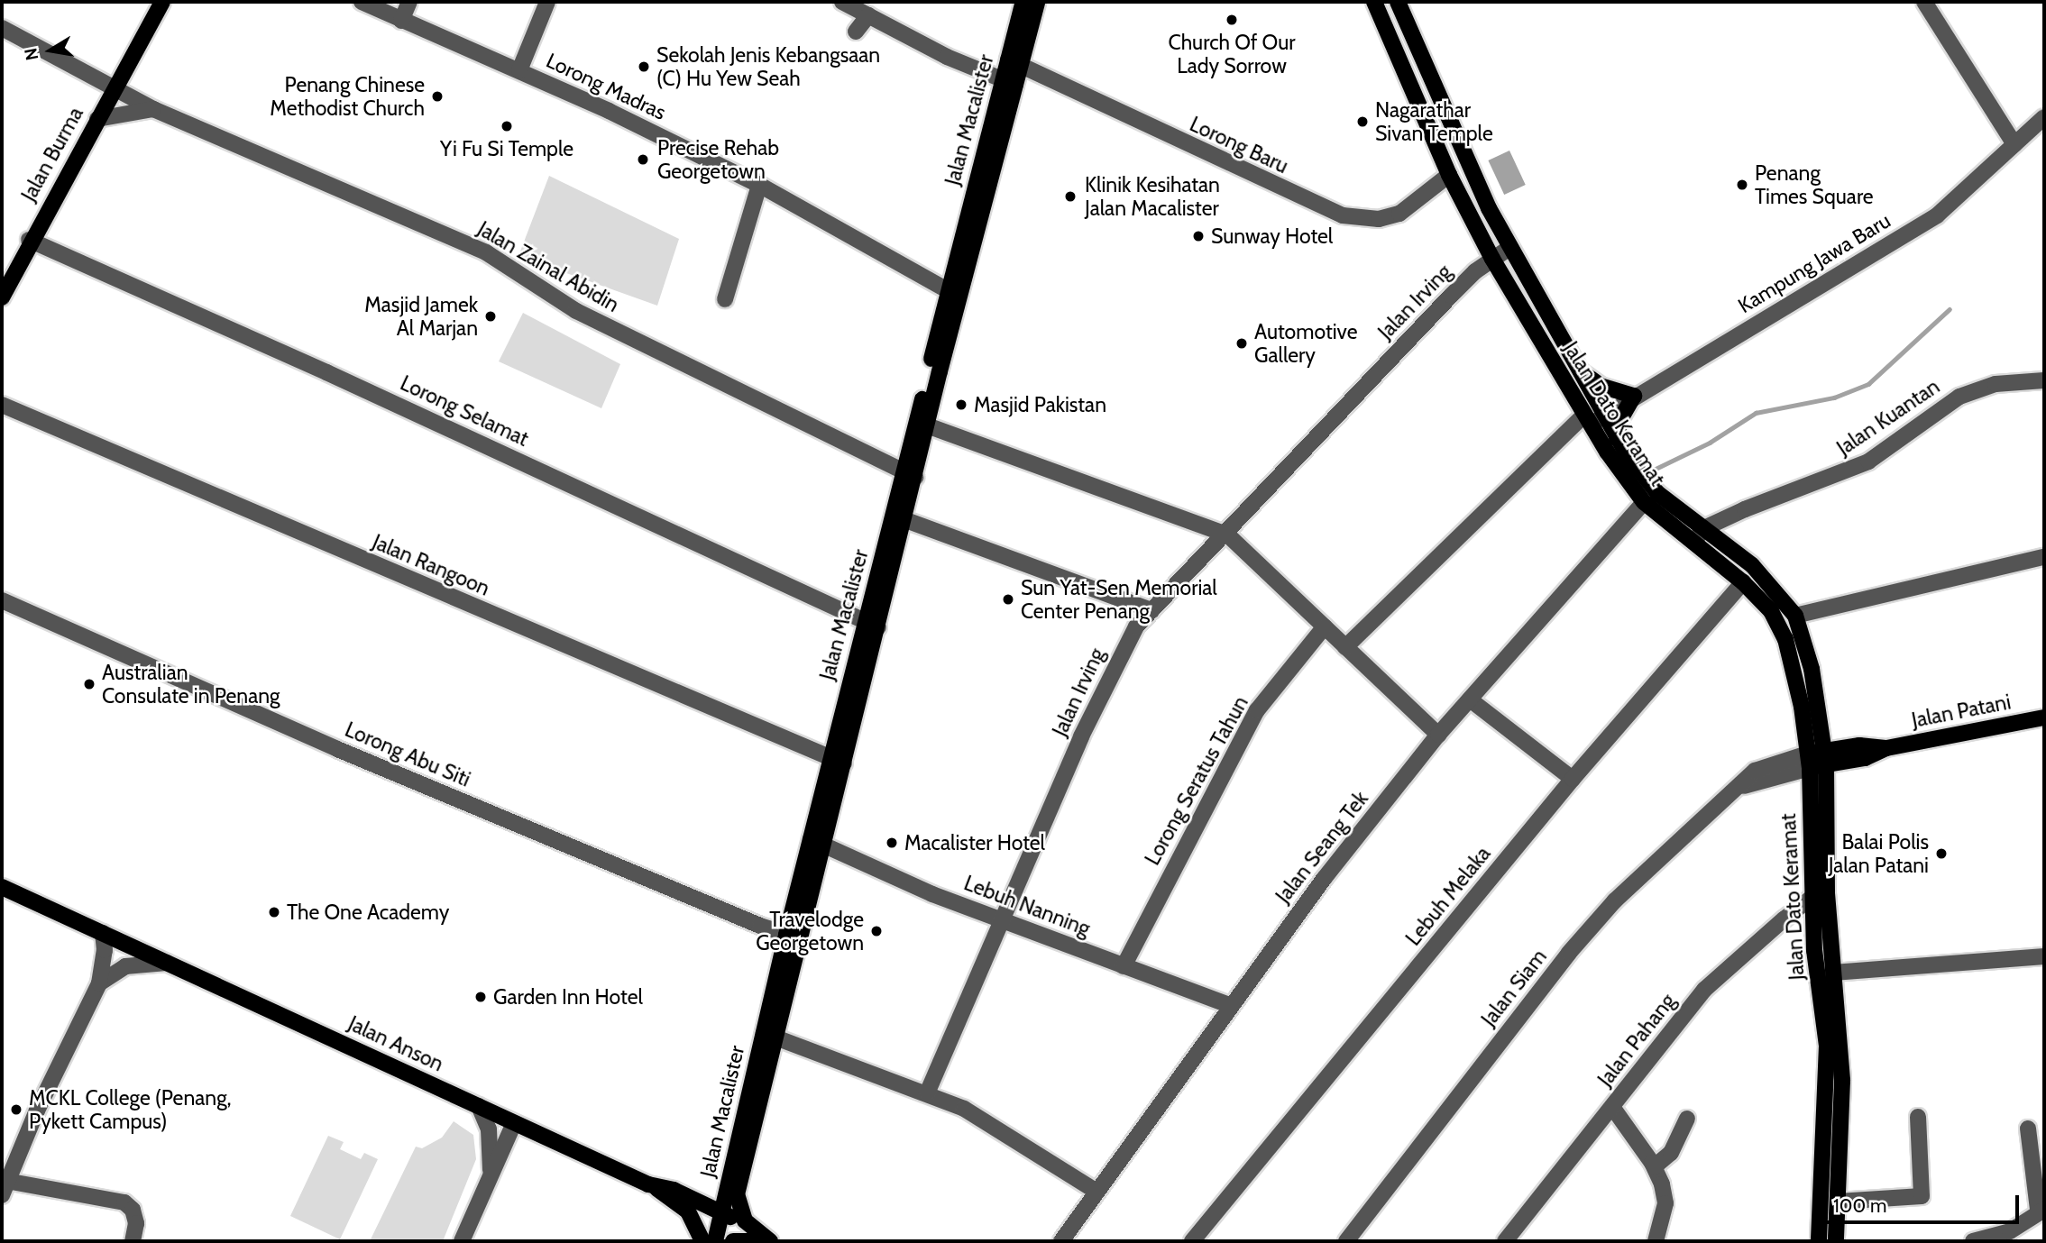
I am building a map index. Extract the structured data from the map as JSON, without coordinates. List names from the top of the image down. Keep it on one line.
{"streets":{"main road":["Jalan Macalister","Jalan Burma","Jalan Dato Keramat","Jalan Patani","Jalan Anson"],"street":["Lorong Madras","Lorong Baru","Kampung Jawa Baru","Jalan Zainal Abidin","Jalan Irving","Lorong Selamat","Jalan Kuantan","Jalan Rangoon","Lorong Abu Siti","Lorong Seratus Tahun","Jalan Seang Tek","Lebuh Melaka","Lebuh Nanning","Jalan Siam","Jalan Pahang"]},"crossings":[["Lorong Madras","Jalan Macalister"],["Jalan Macalister","Lorong Baru"],["Jalan Macalister","Jalan Zainal Abidin"],["Jalan Macalister","Lorong Selamat"],["Jalan Macalister","Jalan Rangoon"],["Jalan Macalister","Lorong Abu Siti"],["Jalan Macalister","Lebuh Nanning"],["Jalan Macalister","Jalan Anson"],["Lorong Baru","Jalan Dato Keramat"],["Jalan Burma","Jalan Zainal Abidin"],["Jalan Burma","Lorong Selamat"],["Kampung Jawa Baru","Jalan Dato Keramat"],["Jalan Irving","Jalan Dato Keramat"],["Jalan Irving","Lebuh Nanning"],["Jalan Dato Keramat","Jalan Kuantan"],["Jalan Dato Keramat","Jalan Patani"],["Jalan Dato Keramat","Jalan Seang Tek"],["Jalan Dato Keramat","Lebuh Melaka"],["Jalan Dato Keramat","Jalan Siam"],["Jalan Dato Keramat","Jalan Pahang"],["Jalan Patani","Jalan Siam"],["Lorong Seratus Tahun","Lebuh Nanning"],["Jalan Seang Tek","Lebuh Nanning"]],"places":["Church Of Our Lady Sorrow","Sekolah Jenis Kebangsaan (C) Hu Yew Seah","Penang Chinese Methodist Church","Nagarathar Sivan Temple","Yi Fu Si Temple","Precise Rehab Georgetown","Penang Times Square","Klinik Kesihatan Jalan Macalister","Sunway Hotel","Masjid Jamek Al Marjan","Automotive Gallery","Masjid Pakistan","Sun Yat-Sen Memorial Center Penang","Australian Consulate in Penang","Macalister Hotel","Balai Polis Jalan Patani","The One Academy","Travelodge Georgetown","Garden Inn Hotel","MCKL College (Penang, Pykett Campus)"],"scale_bar":"100 m","north":"left"}
